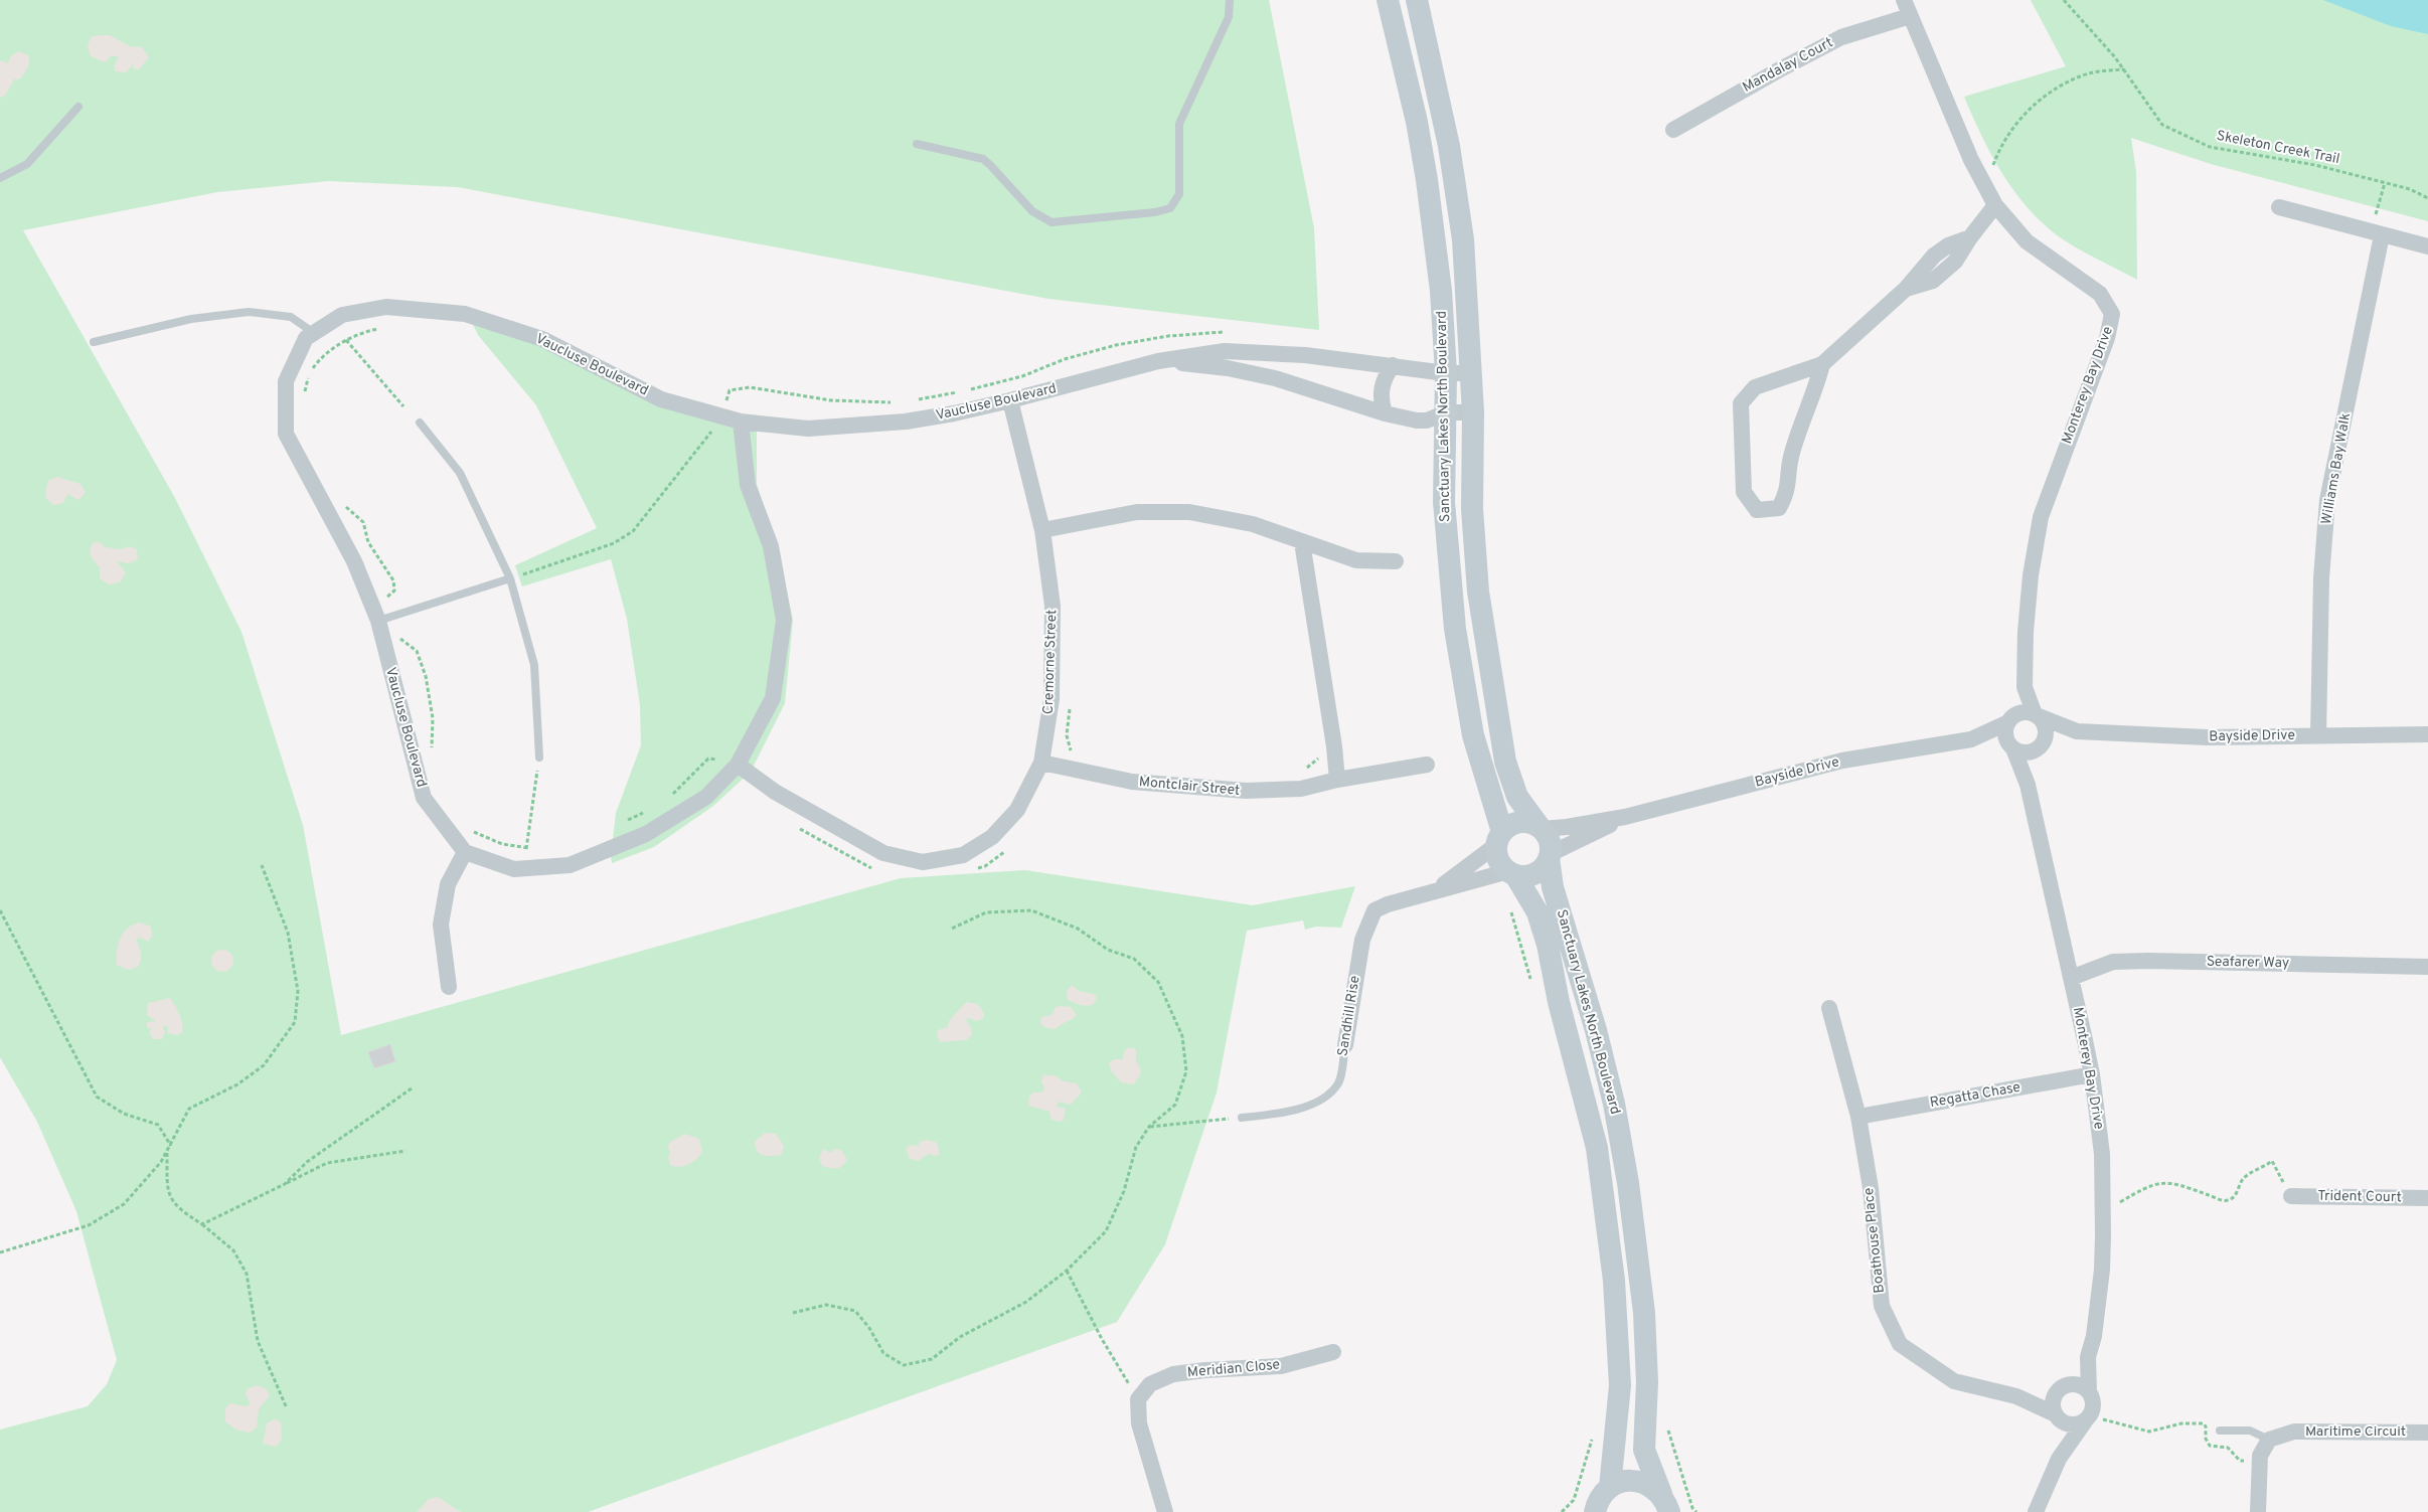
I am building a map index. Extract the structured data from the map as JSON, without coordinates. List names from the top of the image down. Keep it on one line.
{"streets":{"street":["Mandalay Court","Vaucluse Boulevard","Monterey Bay Drive","Sanctuary Lakes North Boulevard","Williams Bay Walk","Cremorne Street","Bayside Drive","Montclair Street","Seafarer Way","Sandhill Rise","Regatta Chase","Trident Court","Boathouse Place","Meridian Close","Maritime Circuit"],"path":["Skeleton Creek Trail"]},"crossings":[["Mandalay Court","Monterey Bay Drive"],["Vaucluse Boulevard","Sanctuary Lakes North Boulevard"],["Vaucluse Boulevard","Cremorne Street"],["Monterey Bay Drive","Bayside Drive"],["Monterey Bay Drive","Seafarer Way"],["Monterey Bay Drive","Regatta Chase"],["Monterey Bay Drive","Boathouse Place"],["Sanctuary Lakes North Boulevard","Bayside Drive"],["Sanctuary Lakes North Boulevard","Sandhill Rise"],["Williams Bay Walk","Bayside Drive"],["Cremorne Street","Montclair Street"],["Bayside Drive","Sandhill Rise"],["Regatta Chase","Boathouse Place"]]}
